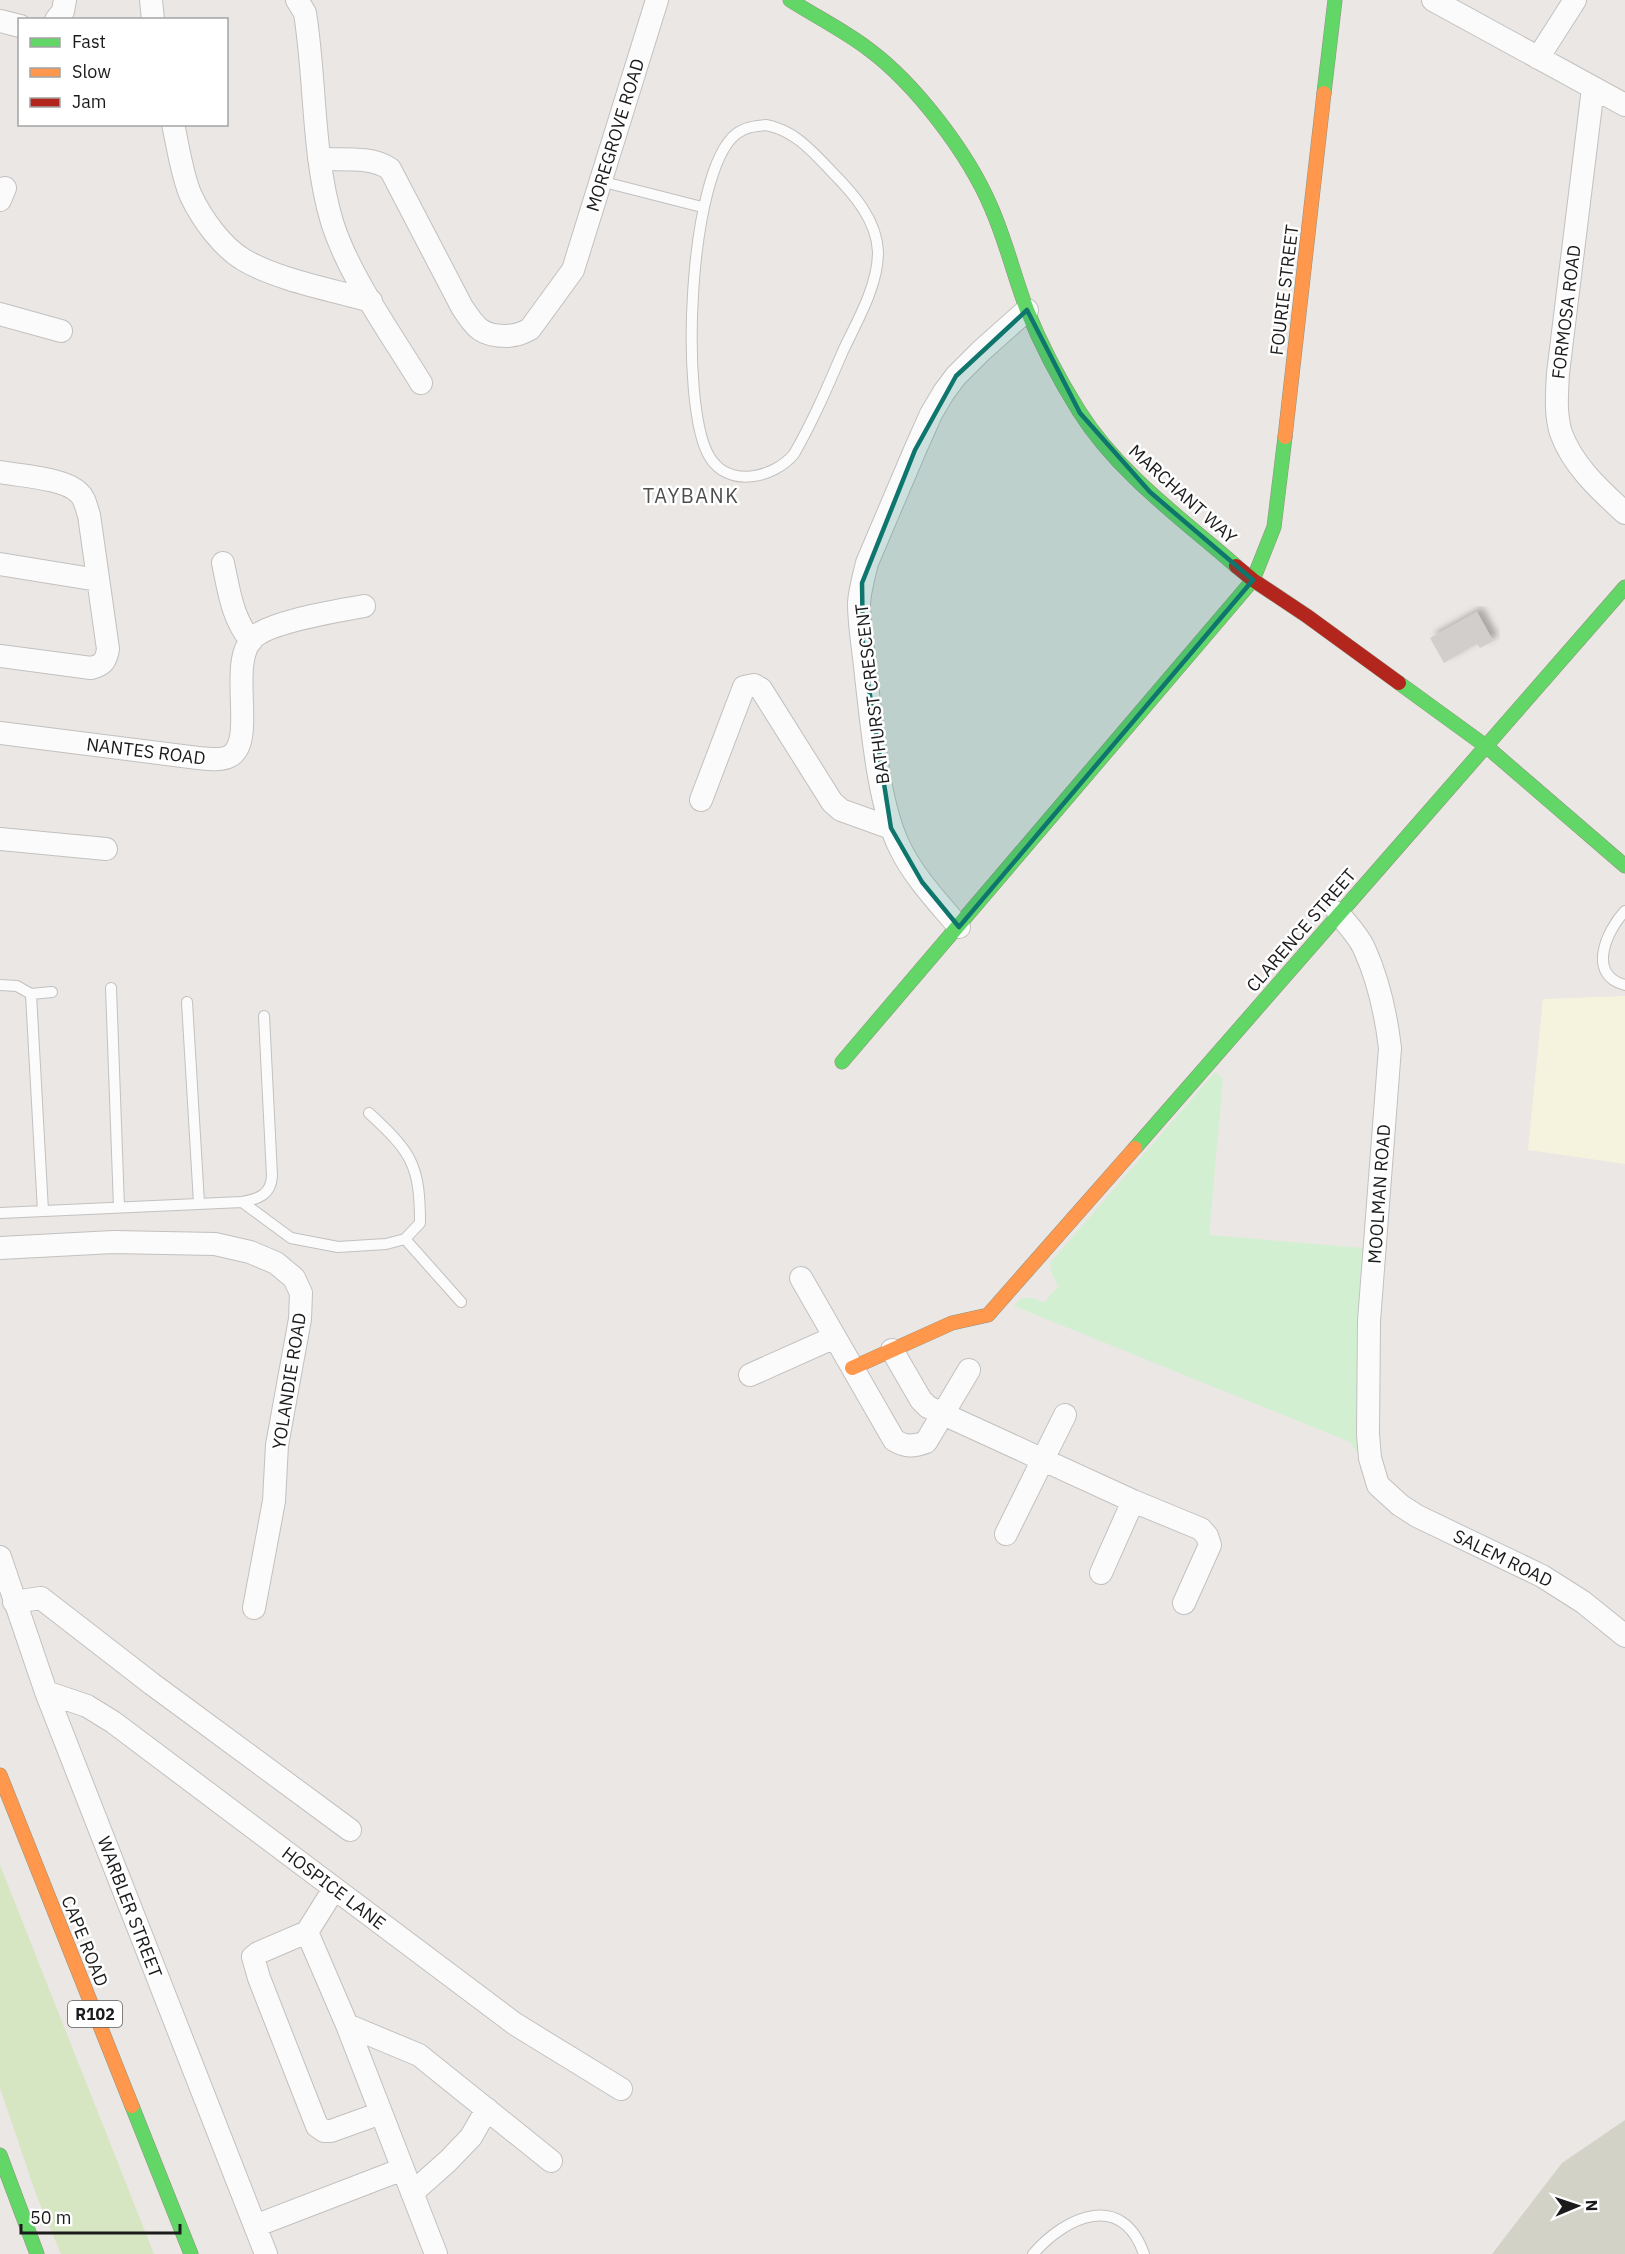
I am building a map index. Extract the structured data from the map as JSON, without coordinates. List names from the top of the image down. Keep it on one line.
{"streets":{"main road":["FOURIE STREET","MARCHANT WAY","CLARENCE STREET","CAPE ROAD","R102"],"street":["MOREGROVE ROAD","FORMOSA ROAD","BATHURST CRESCENT","NANTES ROAD","MOOLMAN ROAD","YOLANDIE ROAD","SALEM ROAD","HOSPICE LANE","WARBLER STREET"]},"crossings":[["FOURIE STREET","MARCHANT WAY"],["MARCHANT WAY","BATHURST CRESCENT"],["MARCHANT WAY","CLARENCE STREET"],["CLARENCE STREET","MOOLMAN ROAD"],["MOOLMAN ROAD","SALEM ROAD"],["HOSPICE LANE","WARBLER STREET"]],"districts":["TAYBANK"],"legend":["Fast","Slow","Jam"],"scale_bar":"50 m","north":"right"}
